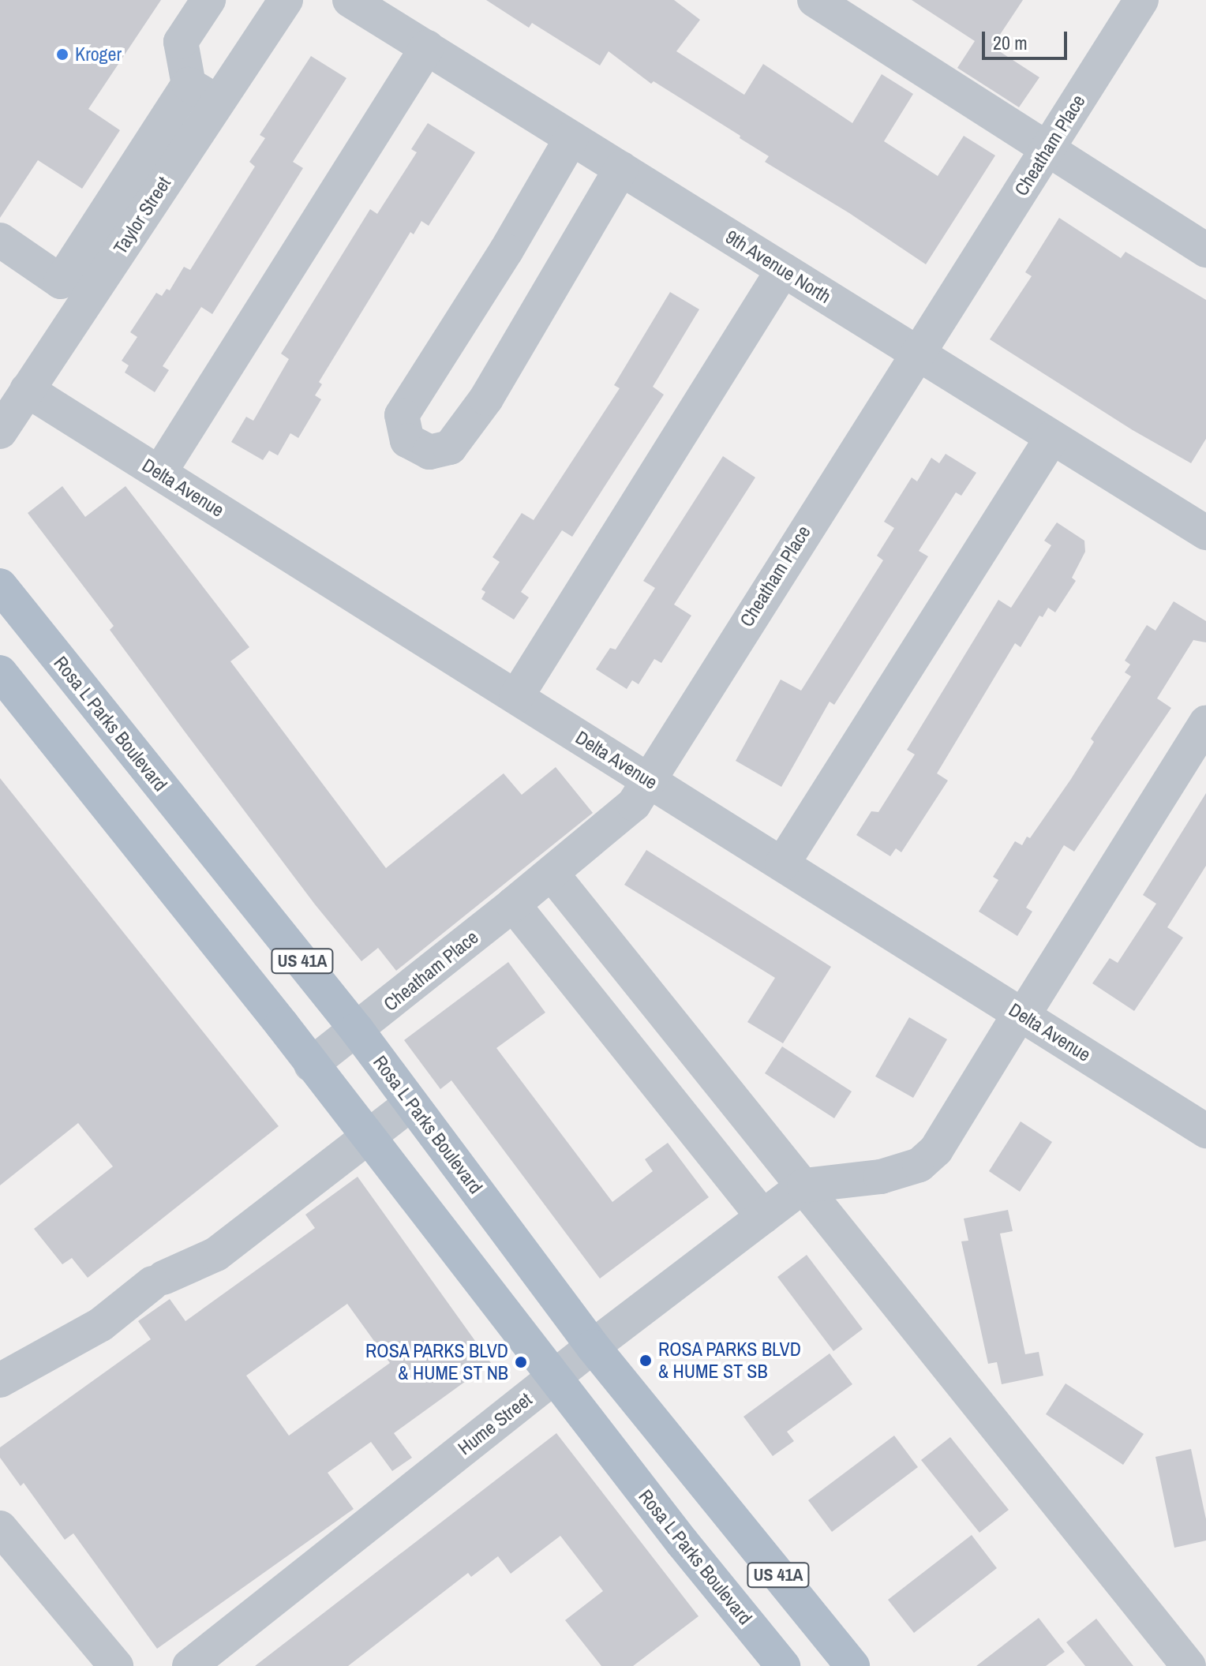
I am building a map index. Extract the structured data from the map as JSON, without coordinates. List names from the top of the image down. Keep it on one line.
{"streets":{"main road":["Rosa L Parks Boulevard","US 41A"],"street":["Cheatham Place","Taylor Street","9th Avenue North","Delta Avenue","Hume Street"]},"crossings":[["Cheatham Place","9th Avenue North"],["Cheatham Place","Delta Avenue"],["Cheatham Place","Rosa L Parks Boulevard"],["Taylor Street","Delta Avenue"],["Rosa L Parks Boulevard","Hume Street"]],"places":["Kroger","ROSA PARKS BLVD & HUME ST SB","ROSA PARKS BLVD & HUME ST NB"],"scale_bar":"20 m"}
